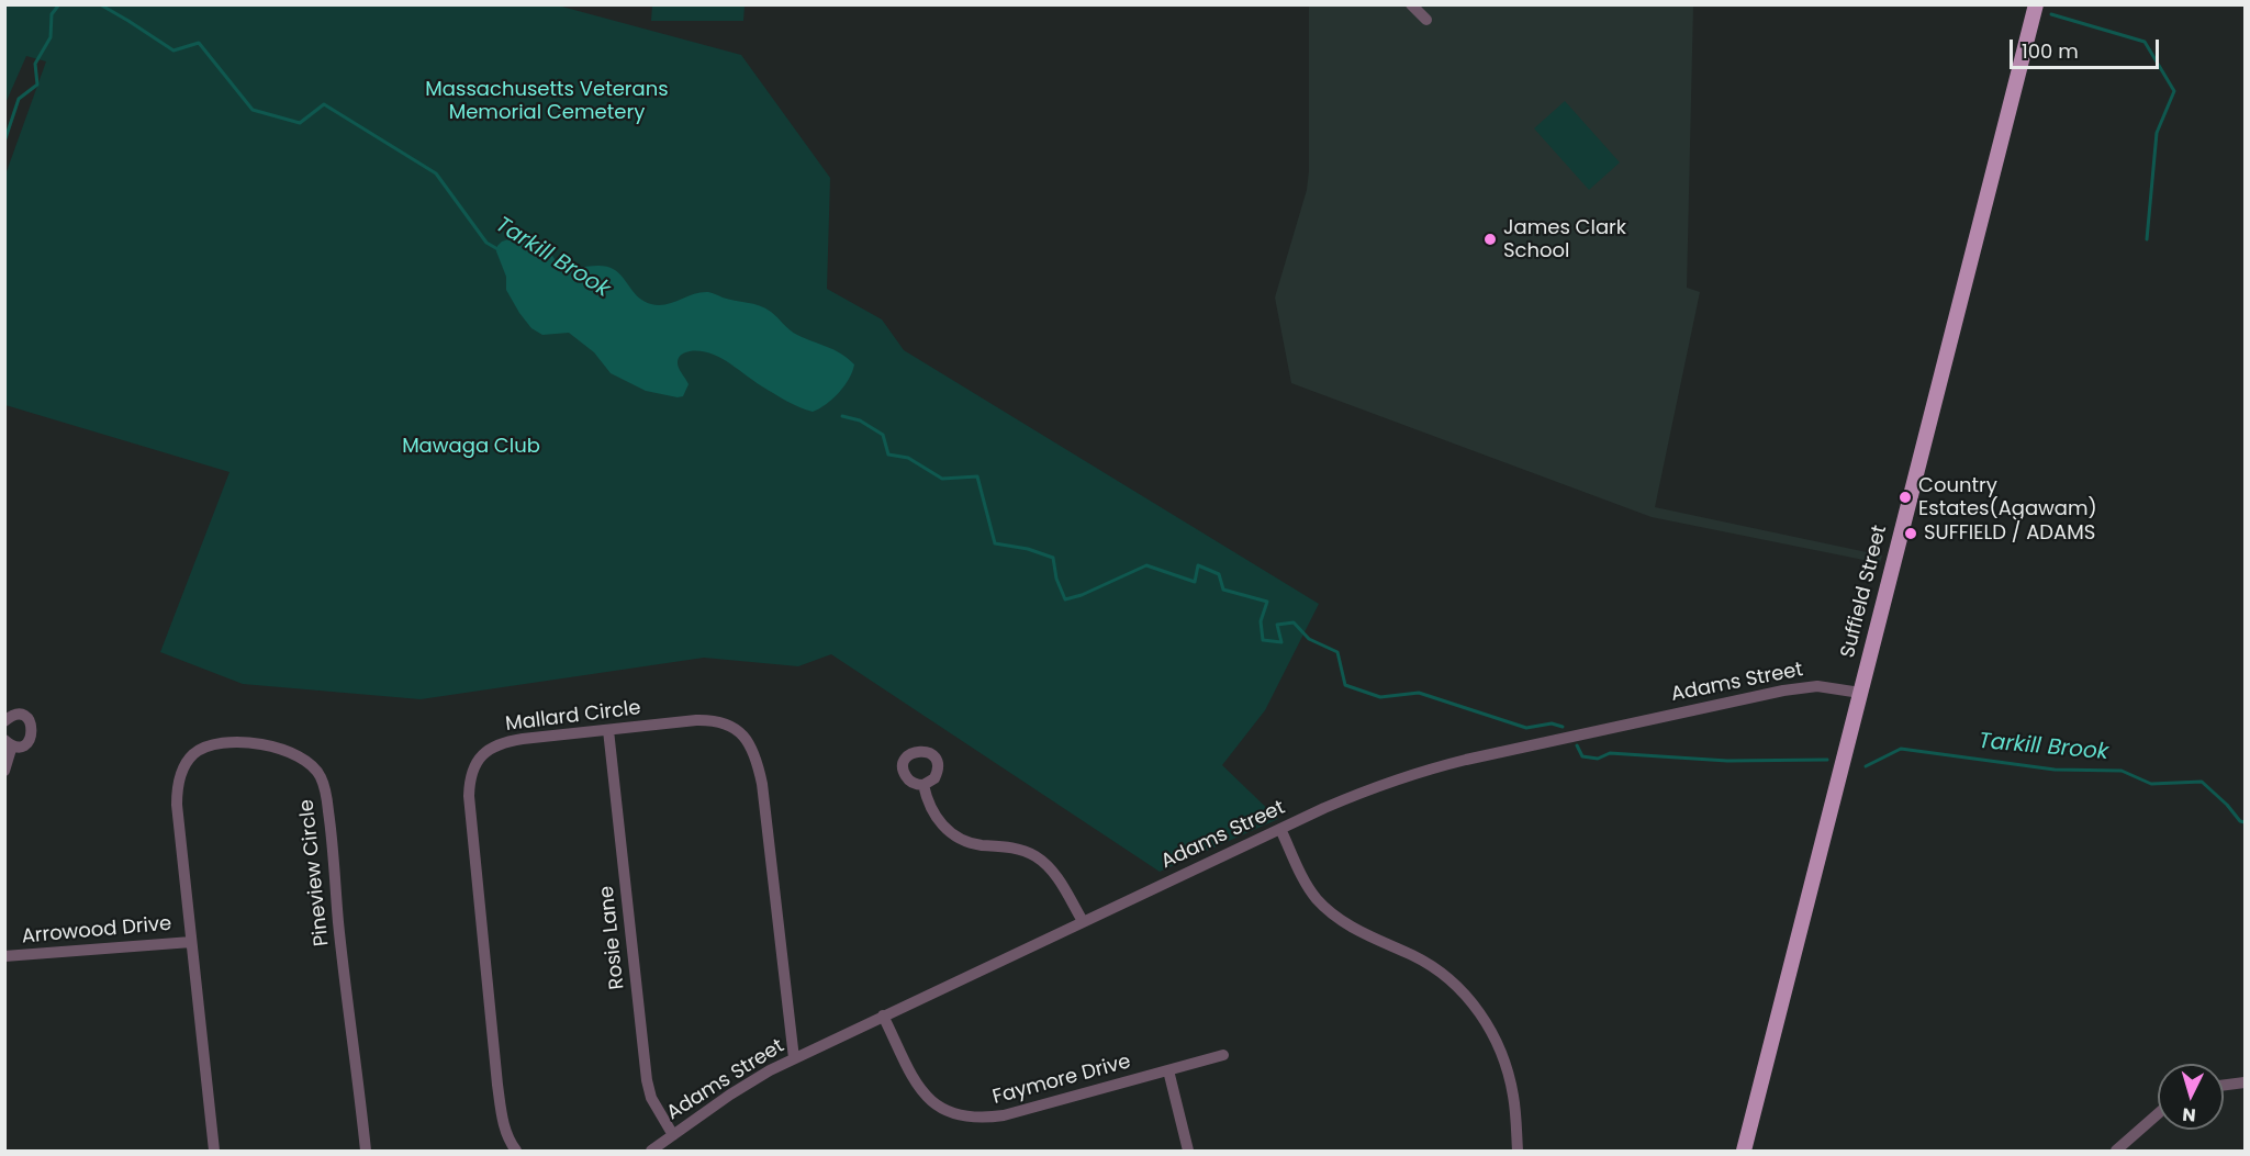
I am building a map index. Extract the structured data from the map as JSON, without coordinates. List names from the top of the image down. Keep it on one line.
{"streets":{"main road":["Suffield Street"],"street":["Adams Street","Mallard Circle","Pineview Circle","Arrowood Drive","Rosie Lane","Faymore Drive"]},"crossings":[["Suffield Street","Adams Street"],["Adams Street","Mallard Circle"],["Adams Street","Rosie Lane"],["Adams Street","Faymore Drive"],["Mallard Circle","Rosie Lane"],["Pineview Circle","Arrowood Drive"]],"water":["Tarkill Brook"],"parks":["Massachusetts Veterans Memorial Cemetery","Mawaga Club"],"places":["James Clark School","Country Estates(Agawam)","SUFFIELD / ADAMS"],"scale_bar":"100 m","north":"bottom"}
